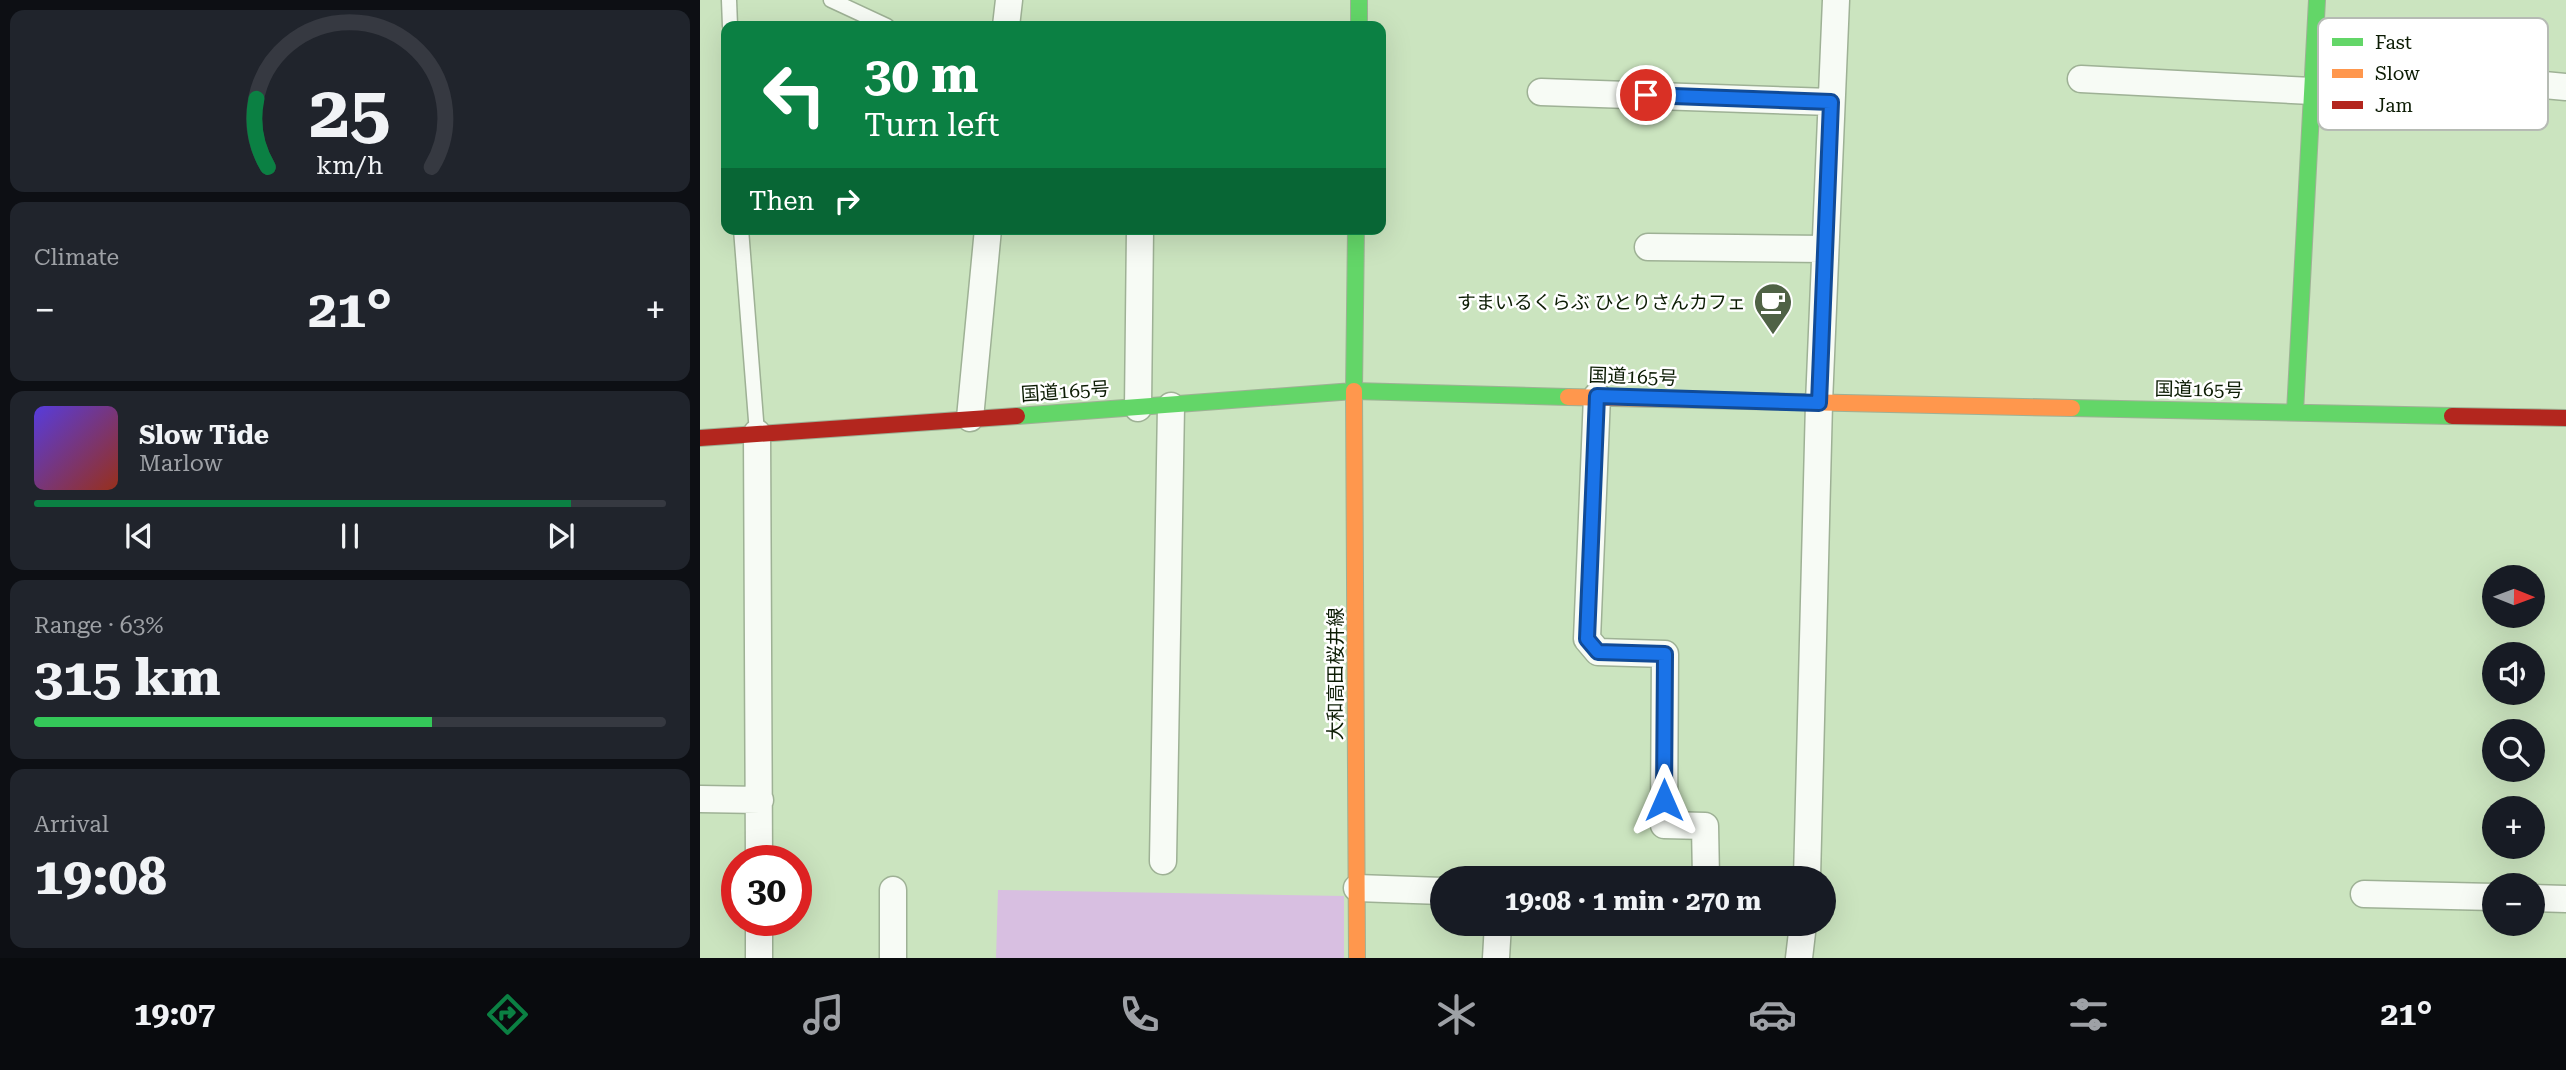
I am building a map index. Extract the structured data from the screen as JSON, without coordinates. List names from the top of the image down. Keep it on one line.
{"streets":{"main road":["国道165号","大和高田桜井線"]},"crossings":[["国道165号","大和高田桜井線"]],"places":{"cafe":["すまいるくらぶ ひとりさんカフェ"]},"legend":["Fast","Slow","Jam"],"north":"right","page":{"turn":["30 m","Turn left"],"then":"Then","tile":["Climate",["Range · 63%","315 km"],["Arrival","19:08"]],"heat":["−","21°","+"],"song":["Slow Tide","Marlow"],"map_buttons":["+","−"],"limit":"30","trip":"19:08 · 1 min · 270 m","tabs":["19:07","21°"],"gauge":["25","km/h"]}}
